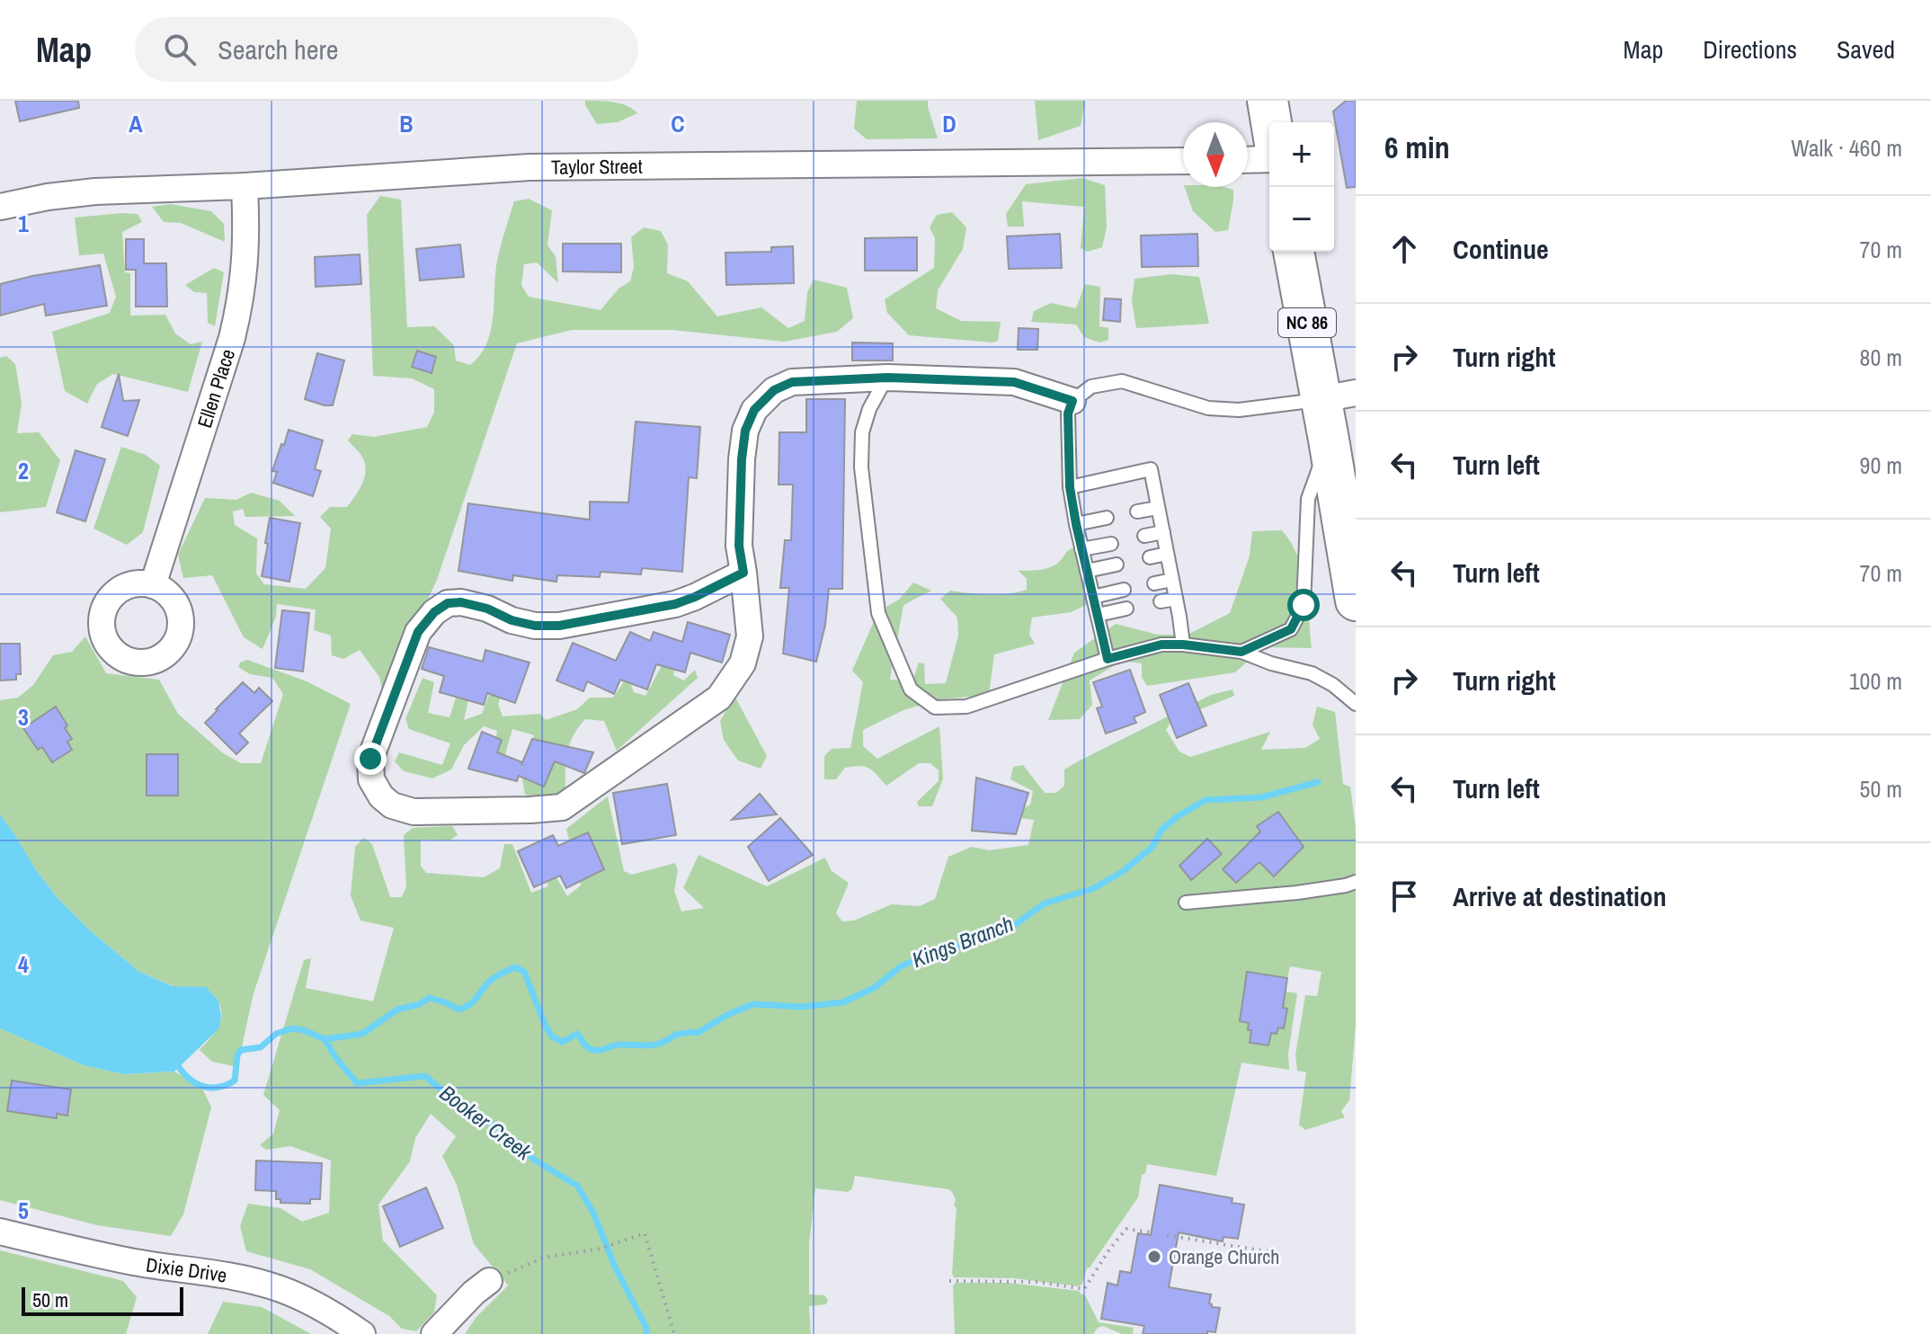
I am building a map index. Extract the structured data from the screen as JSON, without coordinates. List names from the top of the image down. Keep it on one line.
{"streets":{"main road":["NC 86"],"street":["Taylor Street","Ellen Place","Dixie Drive"]},"crossings":[["Taylor Street","Ellen Place"]],"water":["Kings Branch","Booker Creek"],"places":["Orange Church"],"scale_bar":"50 m","north":"bottom","page":{"header":"Map","search":"Search here","nav":["Map","Directions","Saved"],"heading":["6 min","Walk · 460 m"],"map_buttons":["+","−"],"list":[["Continue","70 m"],["Turn right","80 m"],["Turn left","90 m"],["Turn left","70 m"],["Turn right","100 m"],["Turn left","50 m"],"Arrive at destination"],"scale":"50 m"},"grid":{"columns":["A","B","C","D"],"rows":["1","2","3","4","5"]}}
